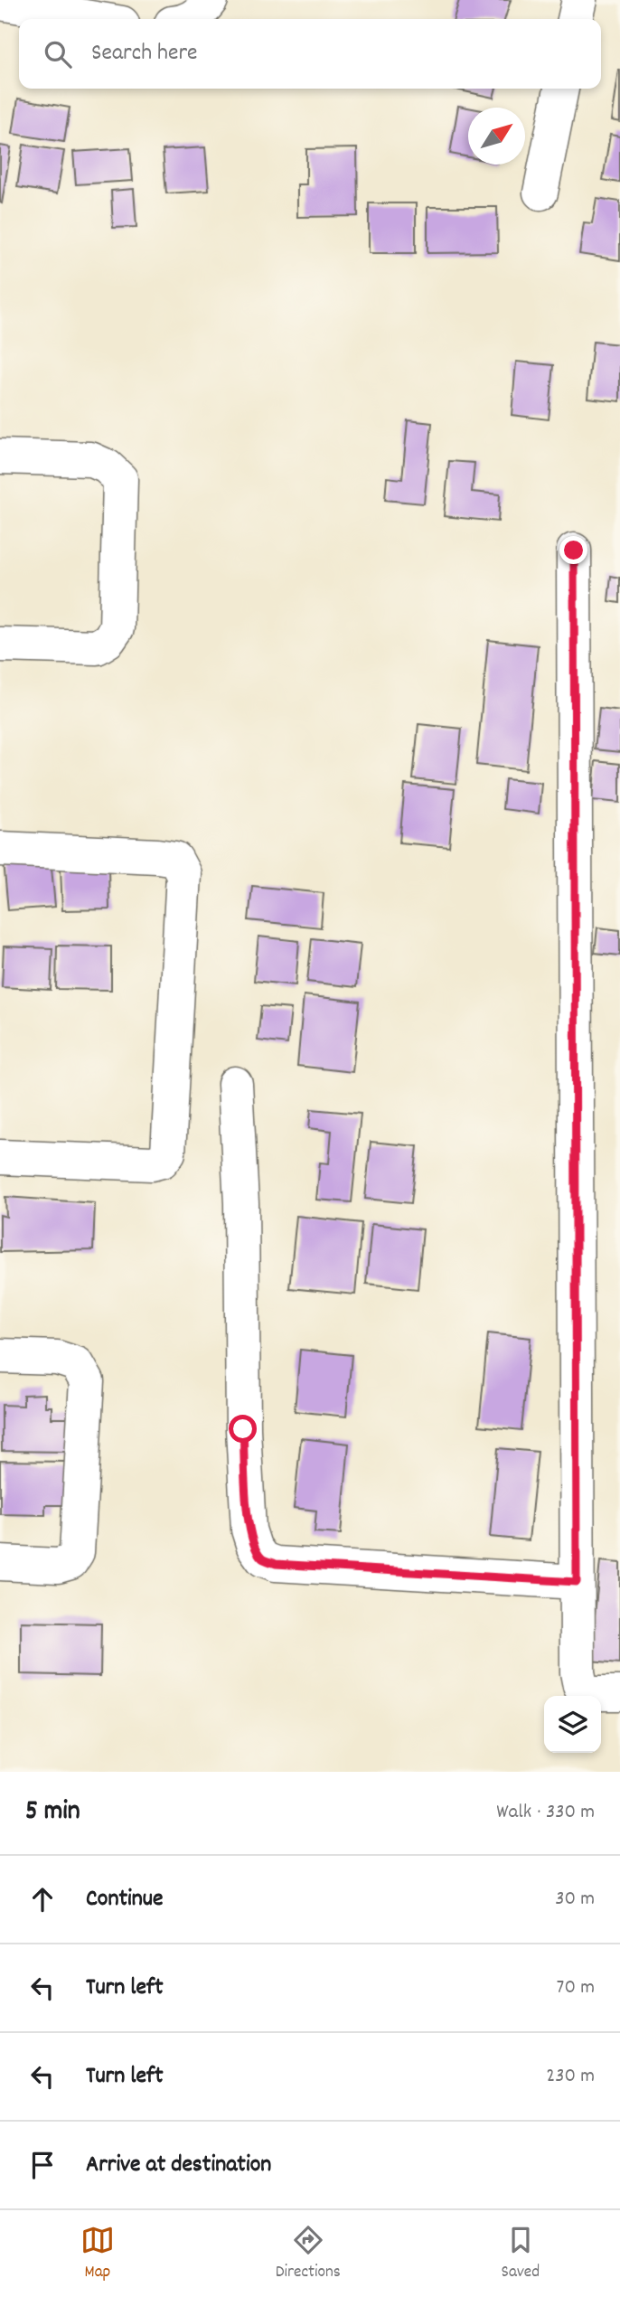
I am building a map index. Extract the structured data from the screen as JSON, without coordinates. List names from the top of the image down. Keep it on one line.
{"north":"top right","page":{"search":"Search here","heading":["5 min","Walk · 330 m"],"list":[["Continue","30 m"],["Turn left","70 m"],["Turn left","230 m"],"Arrive at destination"],"nav":["Map","Directions","Saved"]}}
